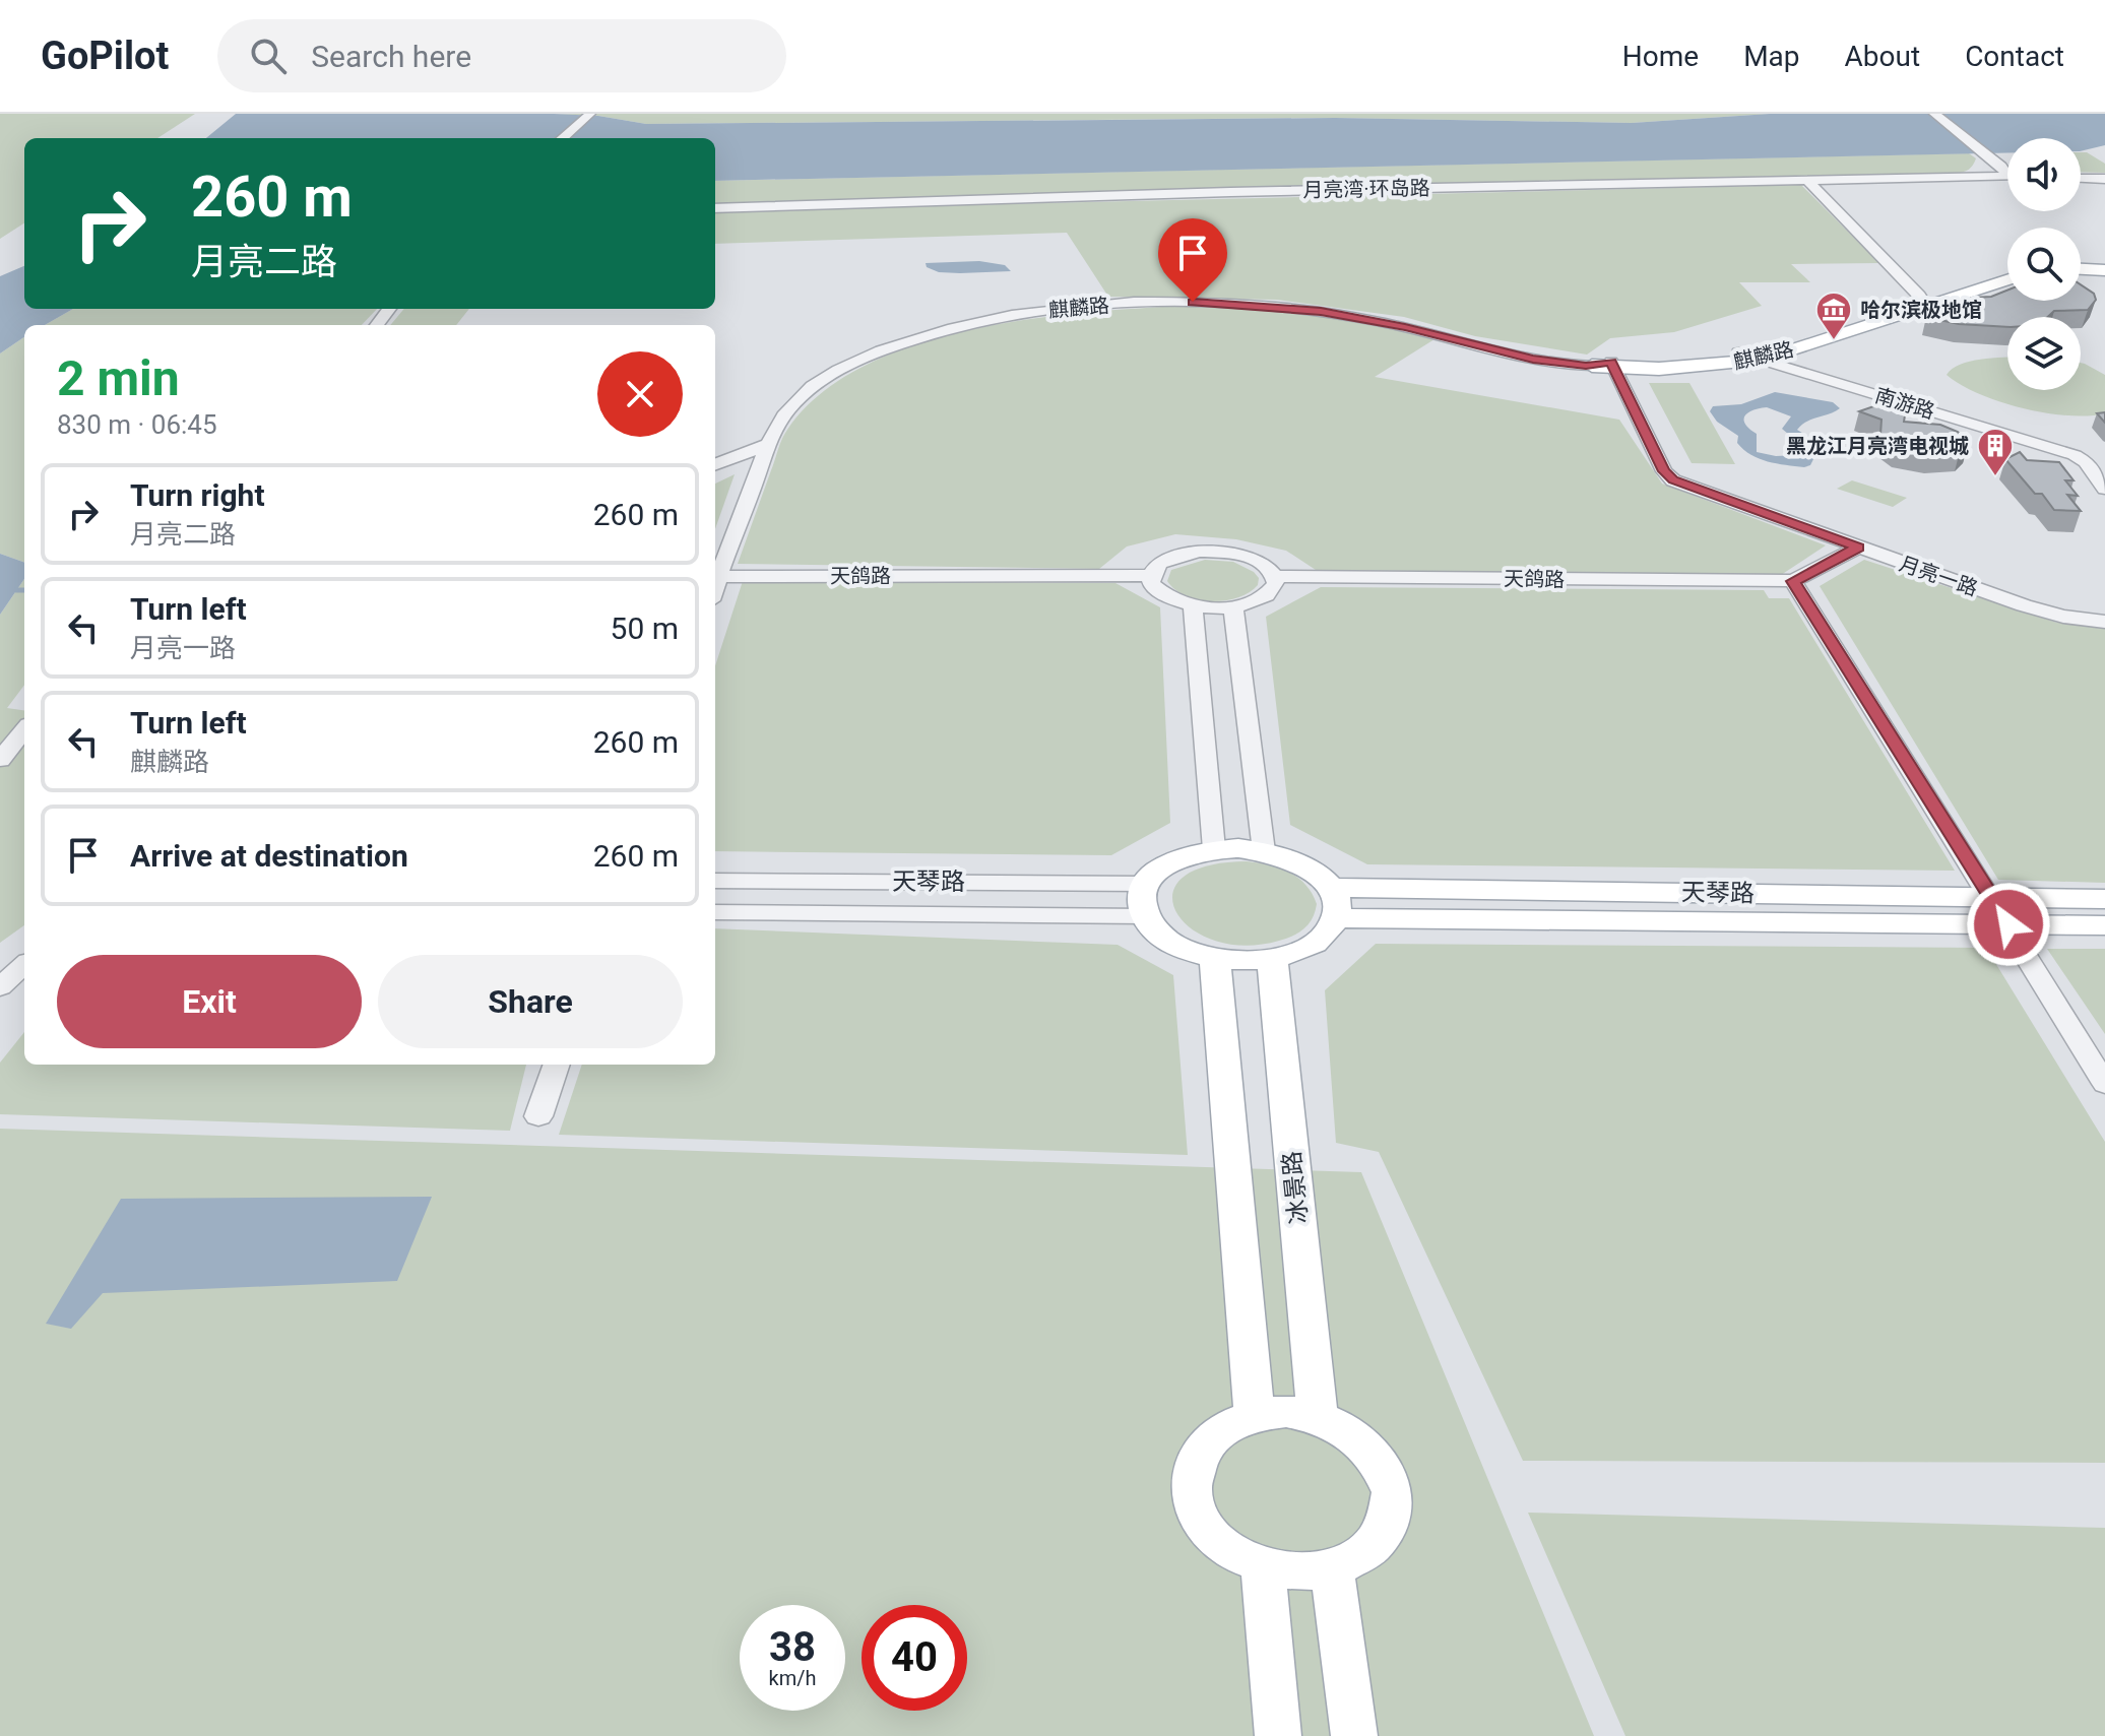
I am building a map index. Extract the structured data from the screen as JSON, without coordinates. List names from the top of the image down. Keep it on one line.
{"streets":{"main road":["麒麟路","天琴路","冰景路"],"street":["月亮湾·环岛路","南游路","天鸽路","月亮一路"]},"crossings":[["麒麟路","南游路"],["麒麟路","天鸽路"],["麒麟路","月亮一路"],["天琴路","冰景路"]],"places":{"museum":["哈尔滨极地馆"],"building":["黑龙江月亮湾电视城"]},"page":{"header":"GoPilot","search":"Search here","nav":["Home","Map","About","Contact"],"turn":["260 m","月亮二路"],"heading":["2 min","830 m · 06:45"],"list":[{"name":"Turn right","note":"月亮二路","value":"260 m"},{"name":"Turn left","note":"月亮一路","value":"50 m"},{"name":"Turn left","note":"麒麟路","value":"260 m"},{"name":"Arrive at destination","value":"260 m"}],"buttons":["Exit","Share"],"speed":"38 km/h","limit":"40"}}
